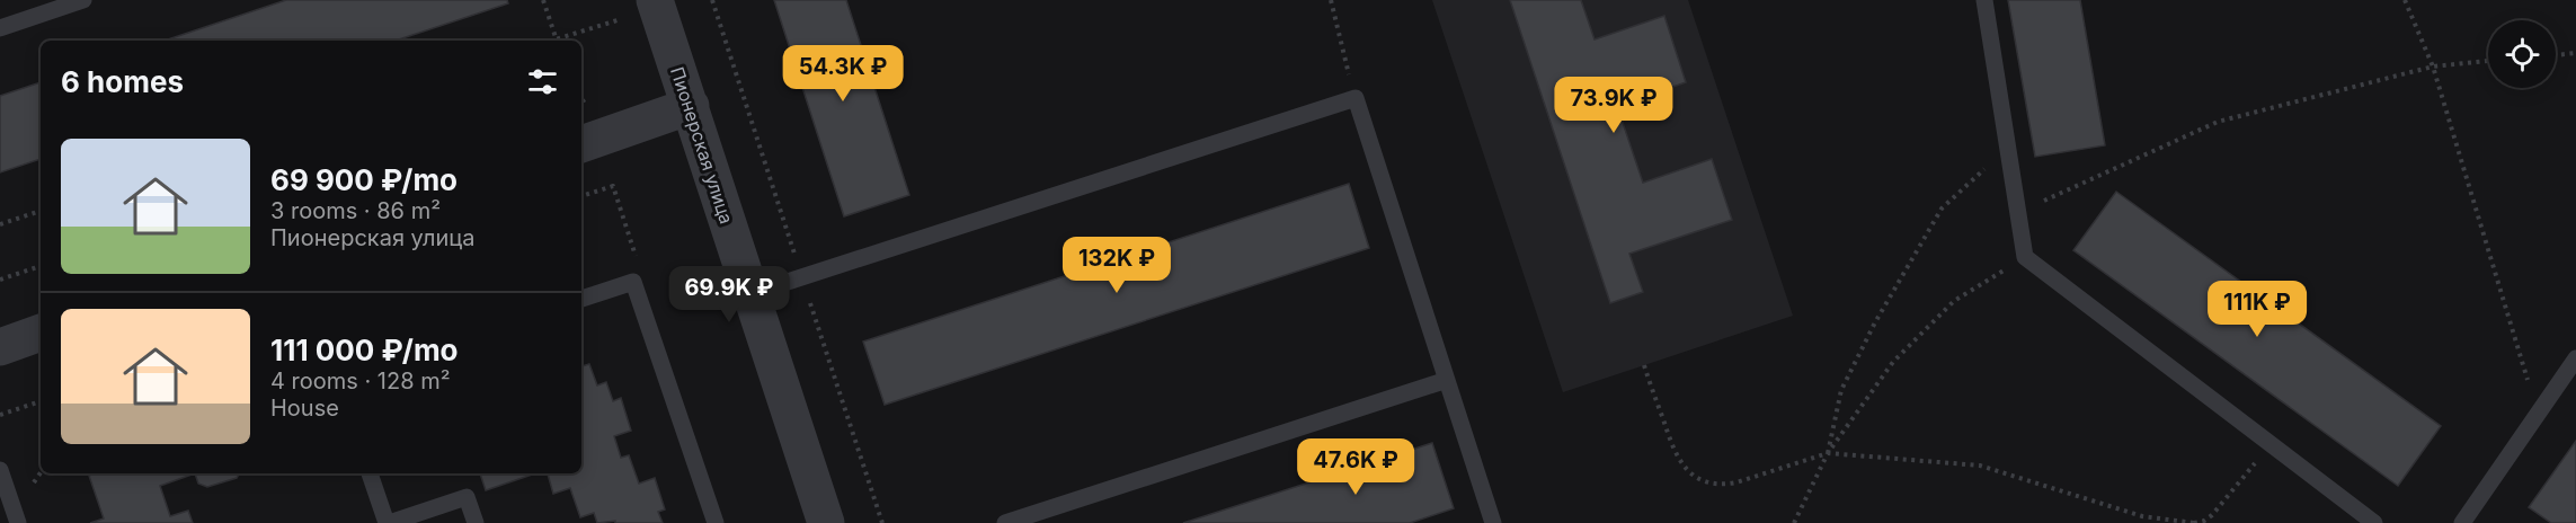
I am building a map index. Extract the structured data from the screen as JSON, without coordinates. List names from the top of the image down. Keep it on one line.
{"streets":{"street":["Пионерская улица"]},"page":{"heading":"6 homes","price":["54.3K ₽","73.9K ₽","132K ₽","69.9K ₽","111K ₽","47.6K ₽"],"list":[{"name":"69 900 ₽/mo","note":"3 rooms · 86 m² · Пионерская улица"},{"name":"111 000 ₽/mo","note":"4 rooms · 128 m² · House"}]}}
